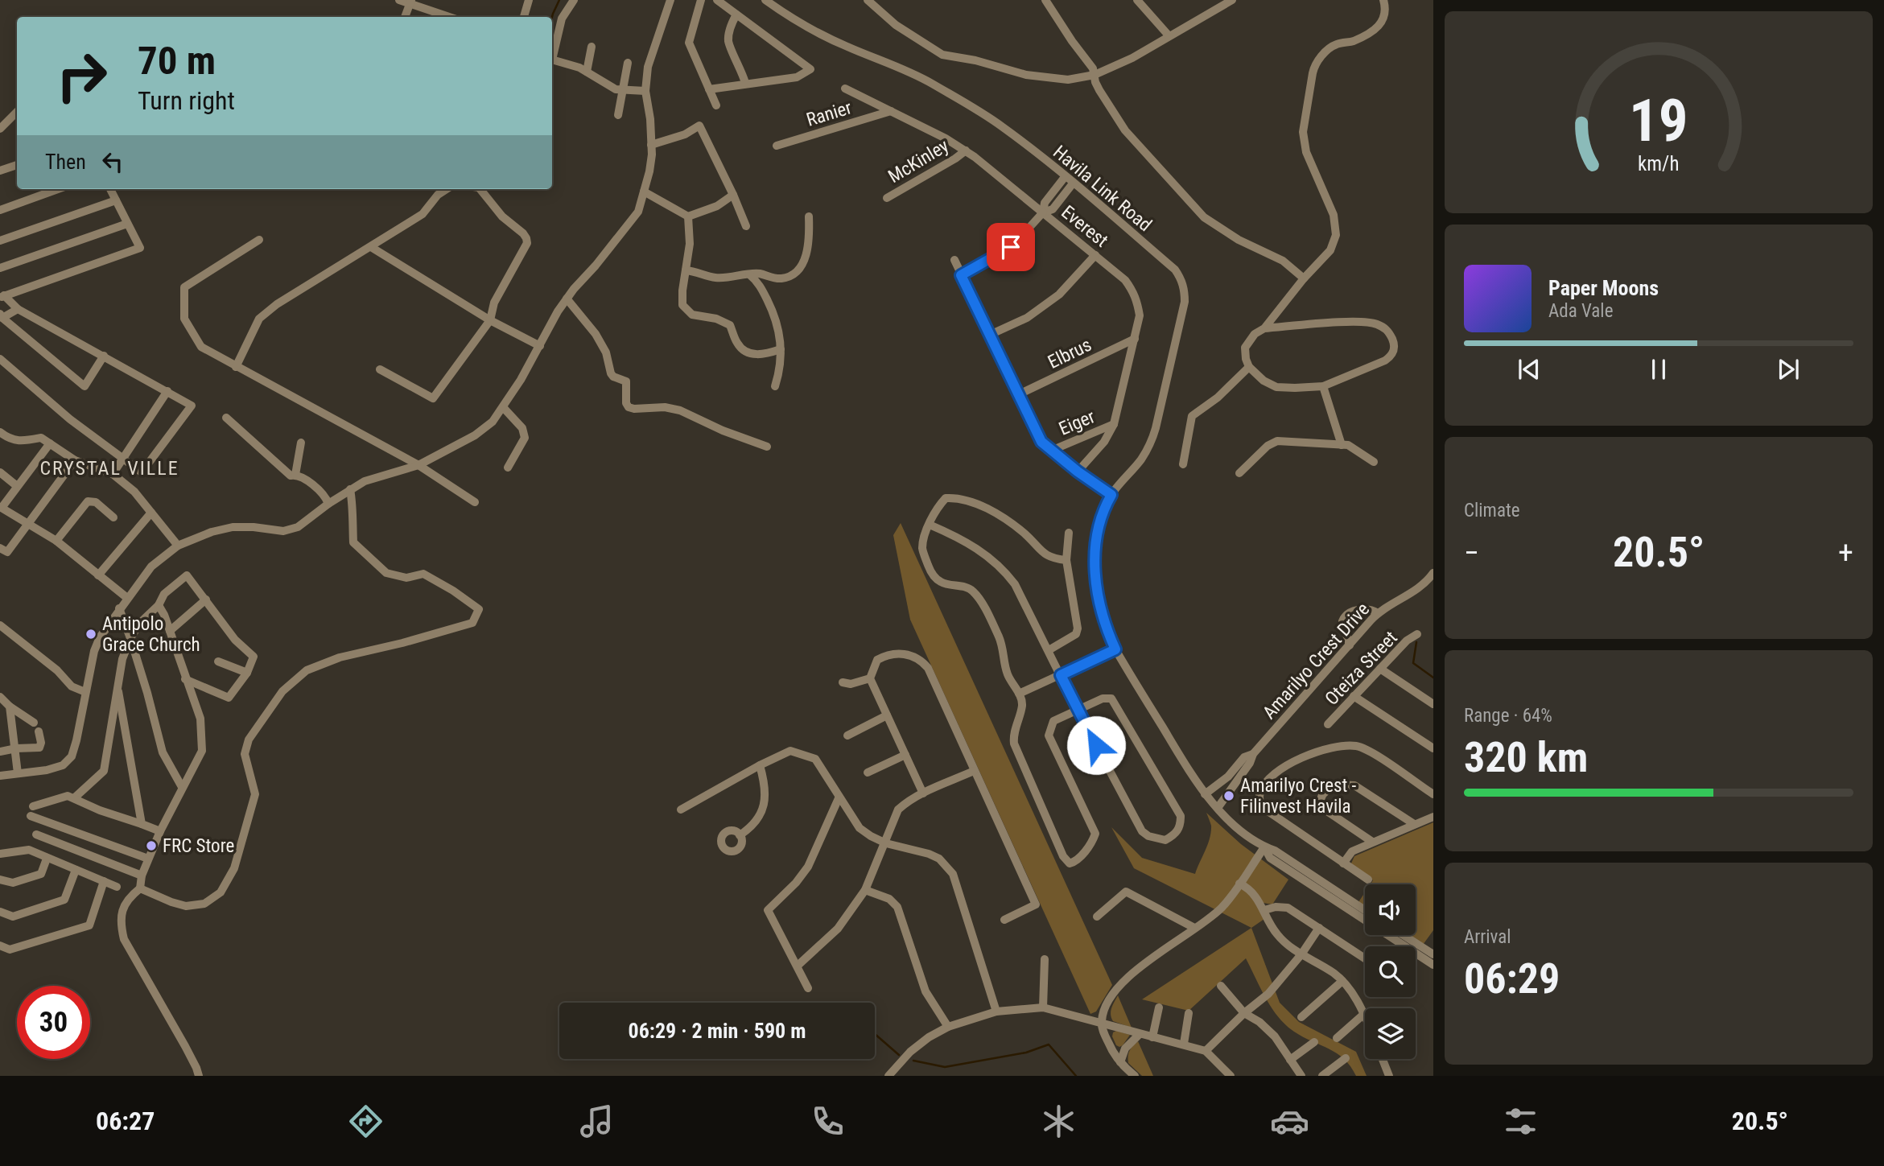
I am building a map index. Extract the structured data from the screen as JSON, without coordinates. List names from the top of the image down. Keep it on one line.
{"streets":{"street":["Ranier","McKinley","Havila Link Road","Everest","Elbrus","Eiger","Amarilyo Crest Drive","Oteiza Street"]},"crossings":[["Ranier","Everest"],["McKinley","Everest"],["Havila Link Road","Amarilyo Crest Drive"],["Everest","Elbrus"],["Everest","Eiger"]],"districts":["CRYSTAL VILLE"],"places":["Antipolo Grace Church","Amarilyo Crest - Filinvest Havila","FRC Store"],"page":{"turn":["70 m","Turn right"],"then":"Then","song":["Paper Moons","Ada Vale"],"tile":["Climate",["Range · 64%","320 km"],["Arrival","06:29"]],"heat":["−","20.5°","+"],"limit":"30","trip":"06:29 · 2 min · 590 m","tabs":["06:27","20.5°"],"gauge":["19","km/h"]}}
